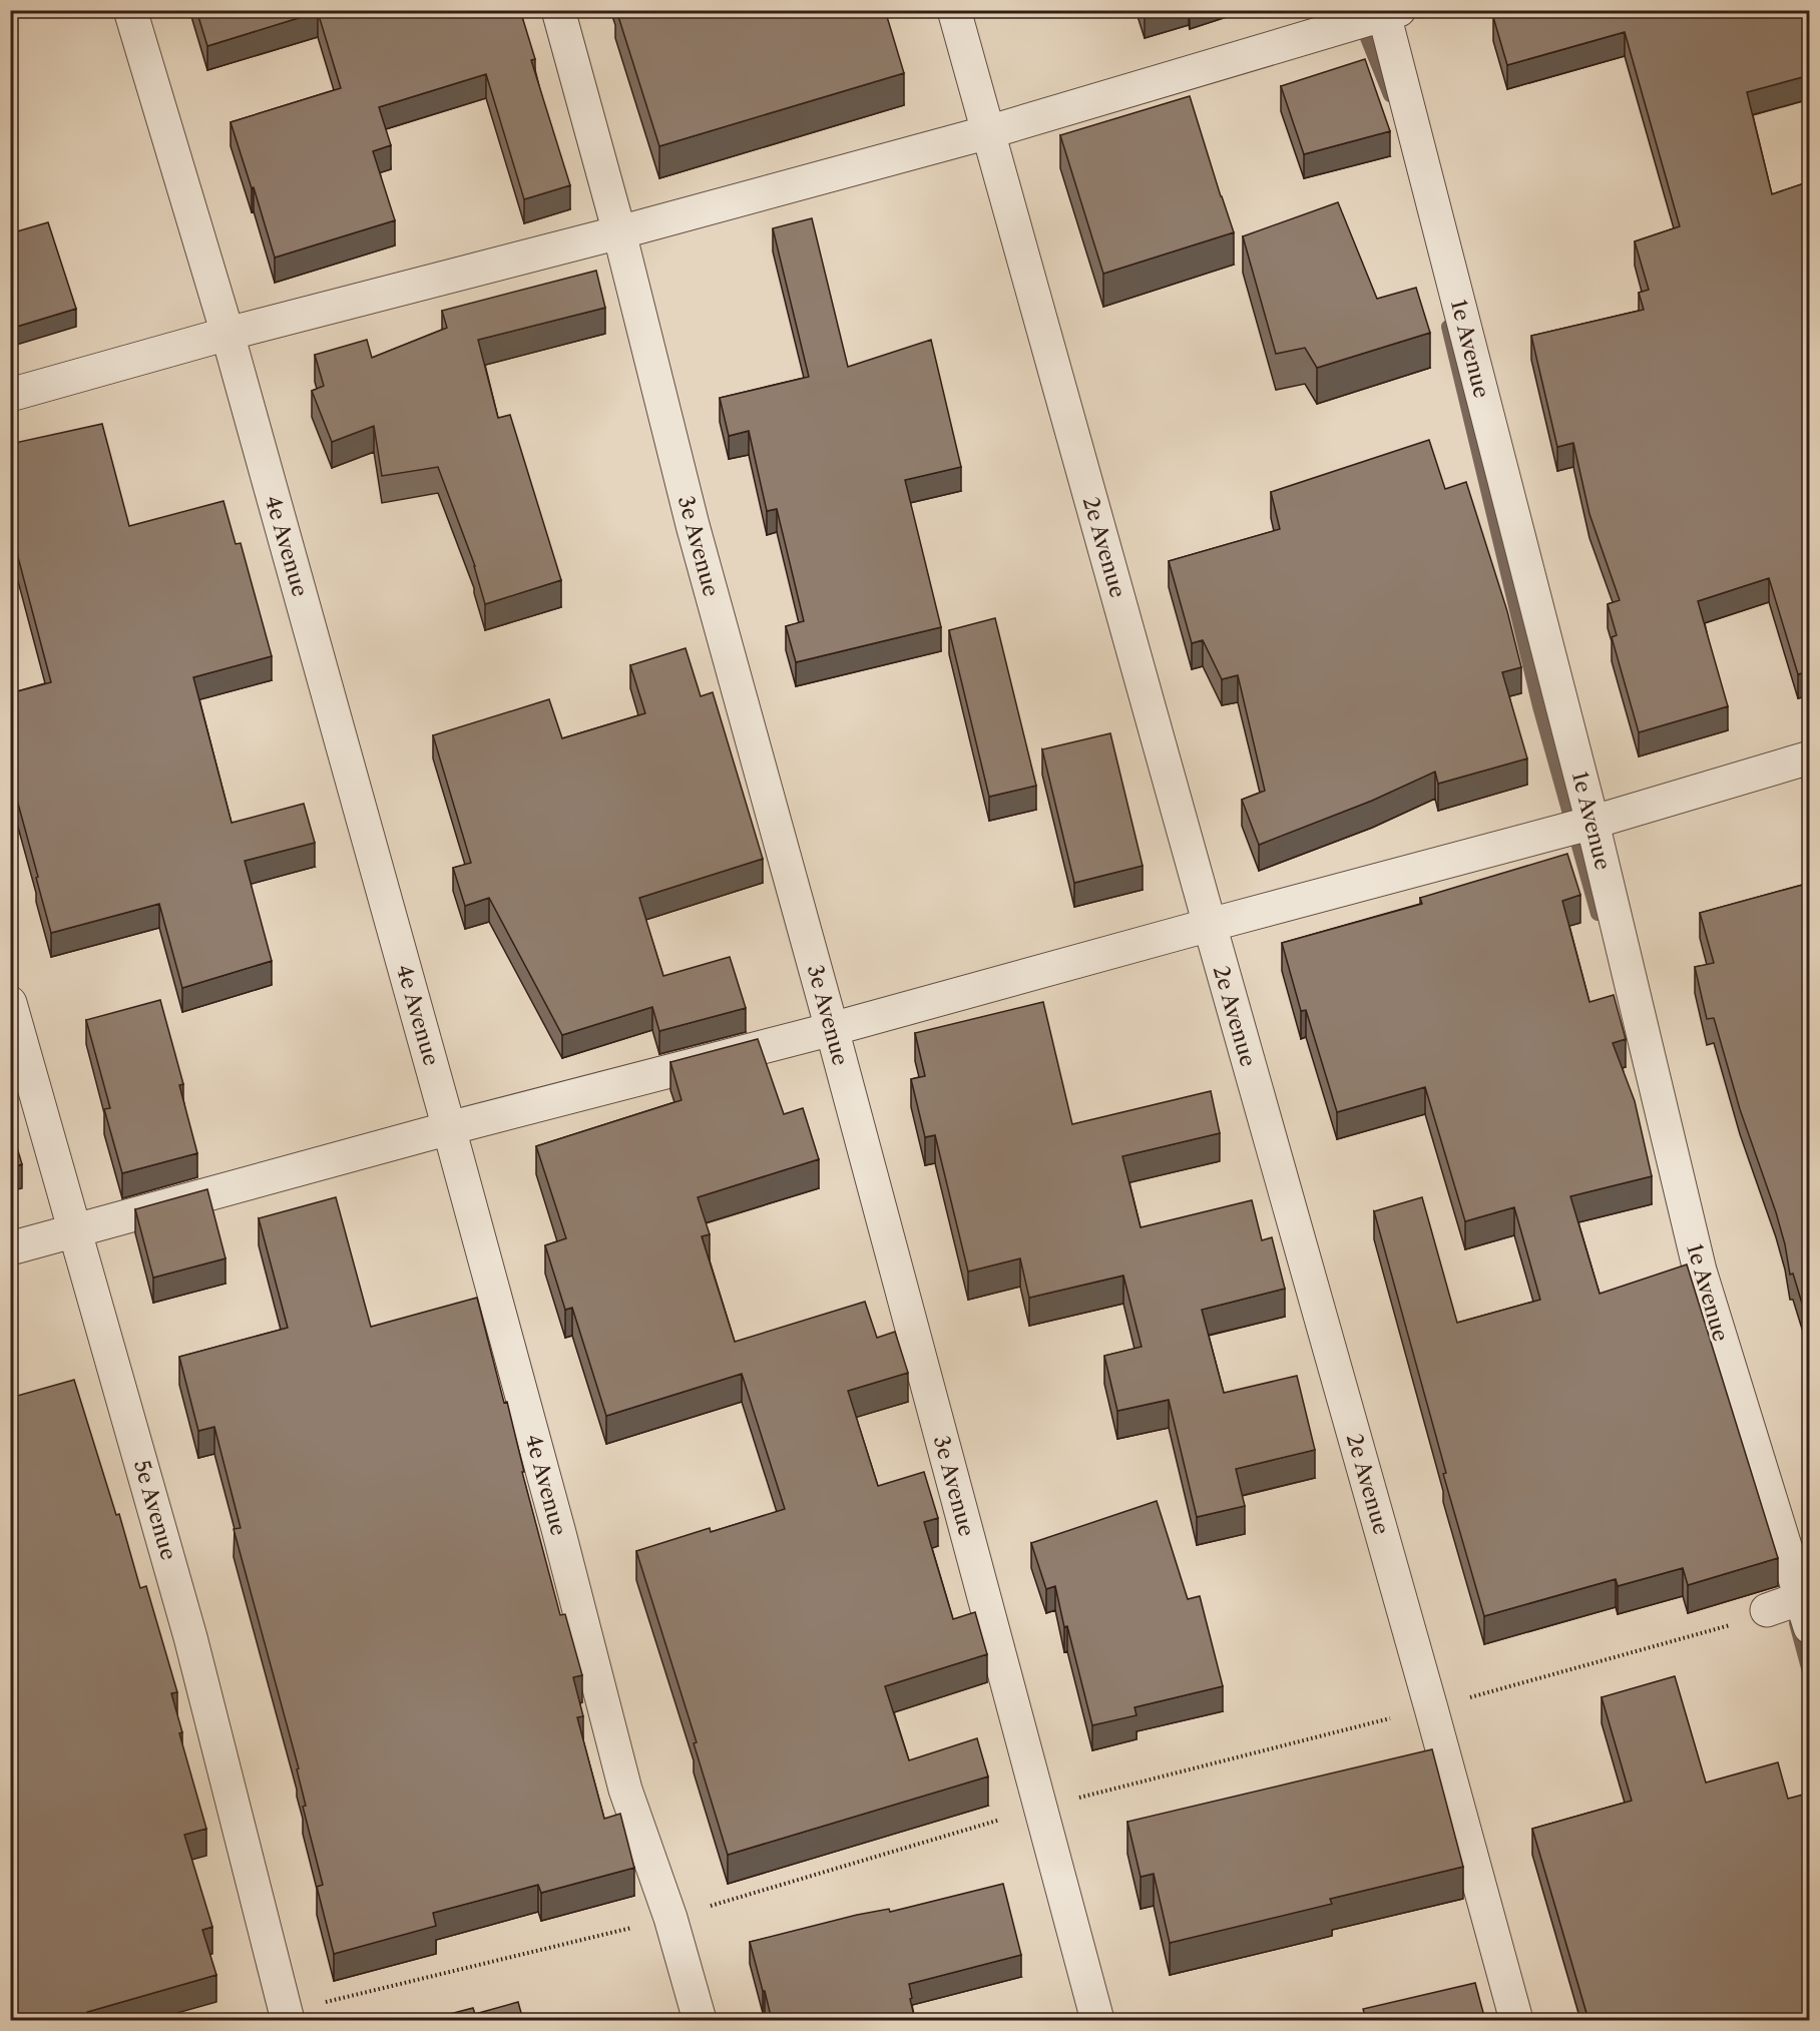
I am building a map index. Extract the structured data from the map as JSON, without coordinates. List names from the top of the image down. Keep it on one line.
{"streets":{"street":["1e Avenue","4e Avenue","3e Avenue","2e Avenue","5e Avenue"]}}
